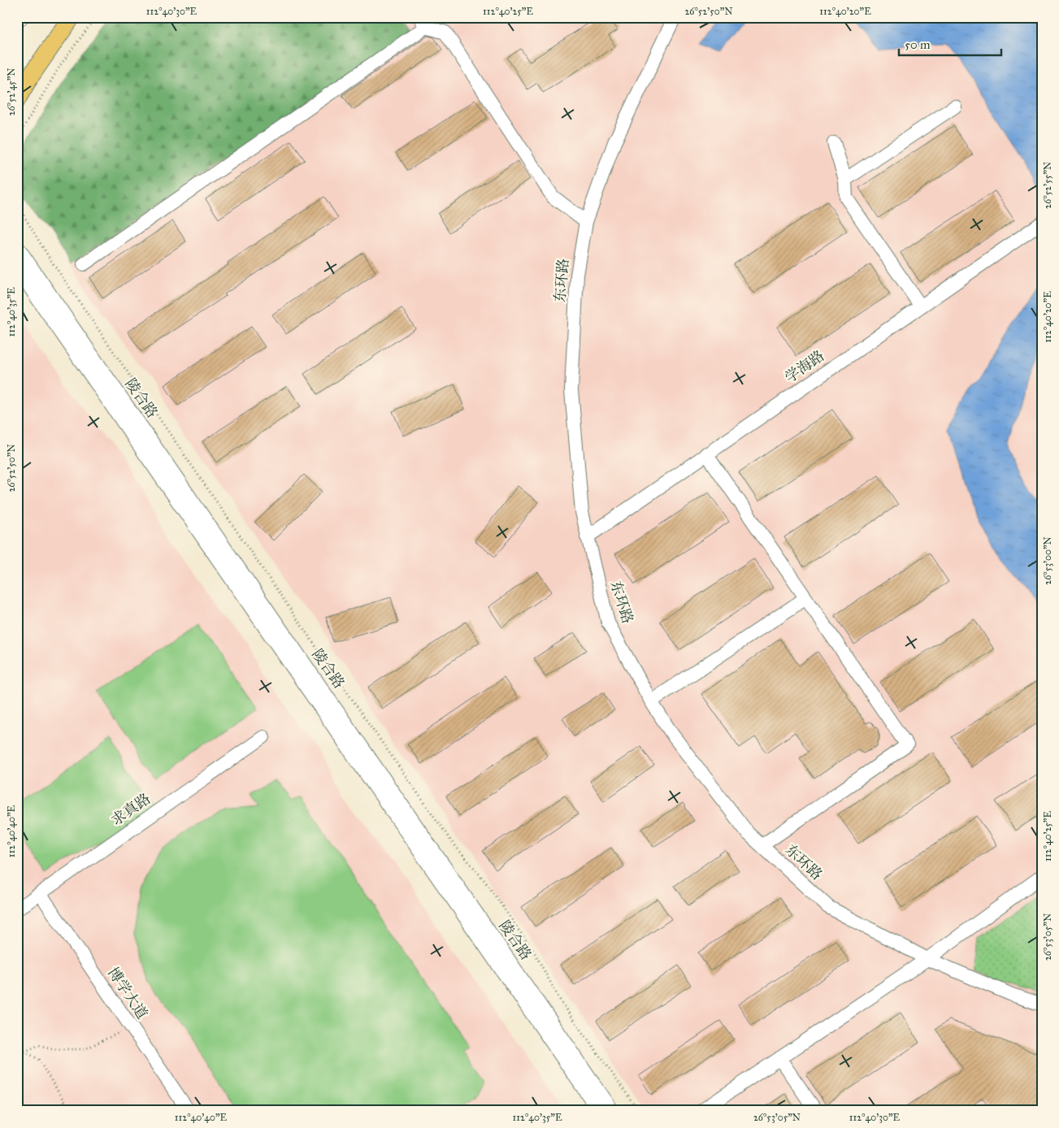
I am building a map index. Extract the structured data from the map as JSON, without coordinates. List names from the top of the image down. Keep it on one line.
{"streets":{"street":["东环路","学海路","陵合路","求真路","博学大道"]},"crossings":[["东环路","学海路"],["求真路","博学大道"]],"scale_bar":"50 m","coordinates":["112°40'30\"E","112°40'25\"E","26°52'50\"N","112°40'20\"E","26°52'45\"N","26°52'55\"N","112°40'35\"E","26°53'00\"N","112°40'40\"E","26°53'05\"N"]}
